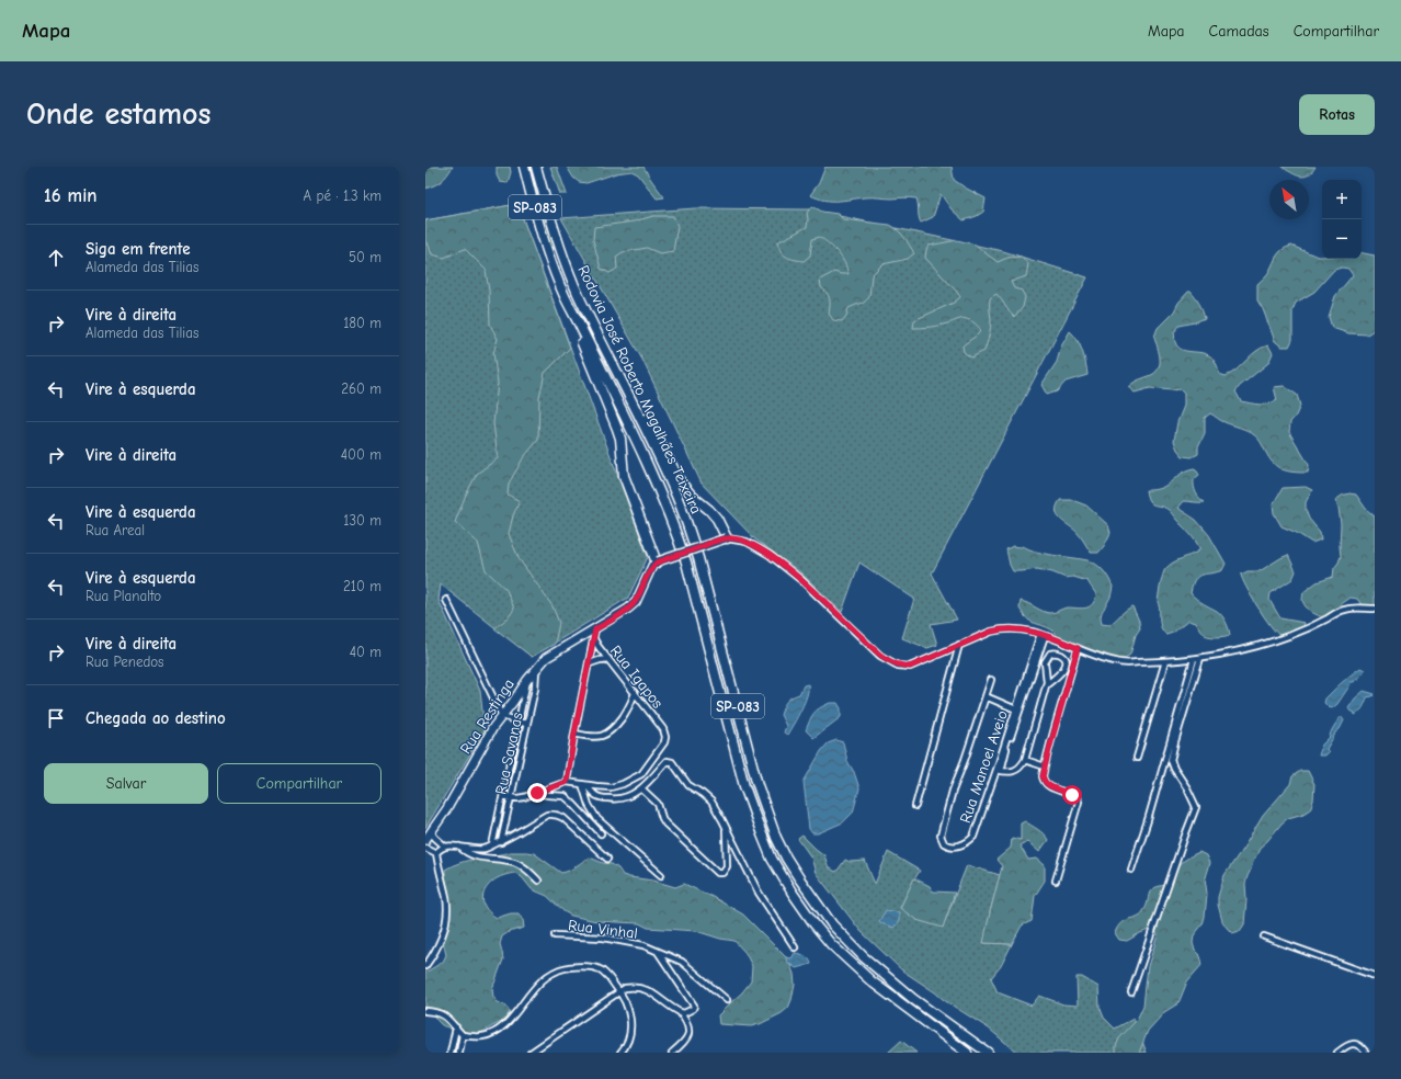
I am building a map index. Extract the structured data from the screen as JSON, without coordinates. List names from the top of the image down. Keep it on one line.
{"streets":{"highway":["SP-083","Rodovia José Roberto Magalhães Teixeira"],"main road":["Rua Restinga"],"street":["Rua Igapos","Rua Savanas","Rua Manoel Aveio","Rua Vinhal"]},"crossings":[["Rua Restinga","Rua Savanas"]],"north":"top left","page":{"header":"Mapa","nav":["Mapa","Camadas","Compartilhar"],"buttons":["Rotas",["Salvar","Compartilhar"]],"title":"Onde estamos","heading":["16 min","A pé · 1.3 km"],"map_buttons":["+","−"],"list":[["Siga em frente","Alameda das Tilias","50 m"],["Vire à direita","Alameda das Tilias","180 m"],["Vire à esquerda","260 m"],["Vire à direita","400 m"],["Vire à esquerda","Rua Areal","130 m"],["Vire à esquerda","Rua Planalto","210 m"],["Vire à direita","Rua Penedos","40 m"],"Chegada ao destino"]}}
